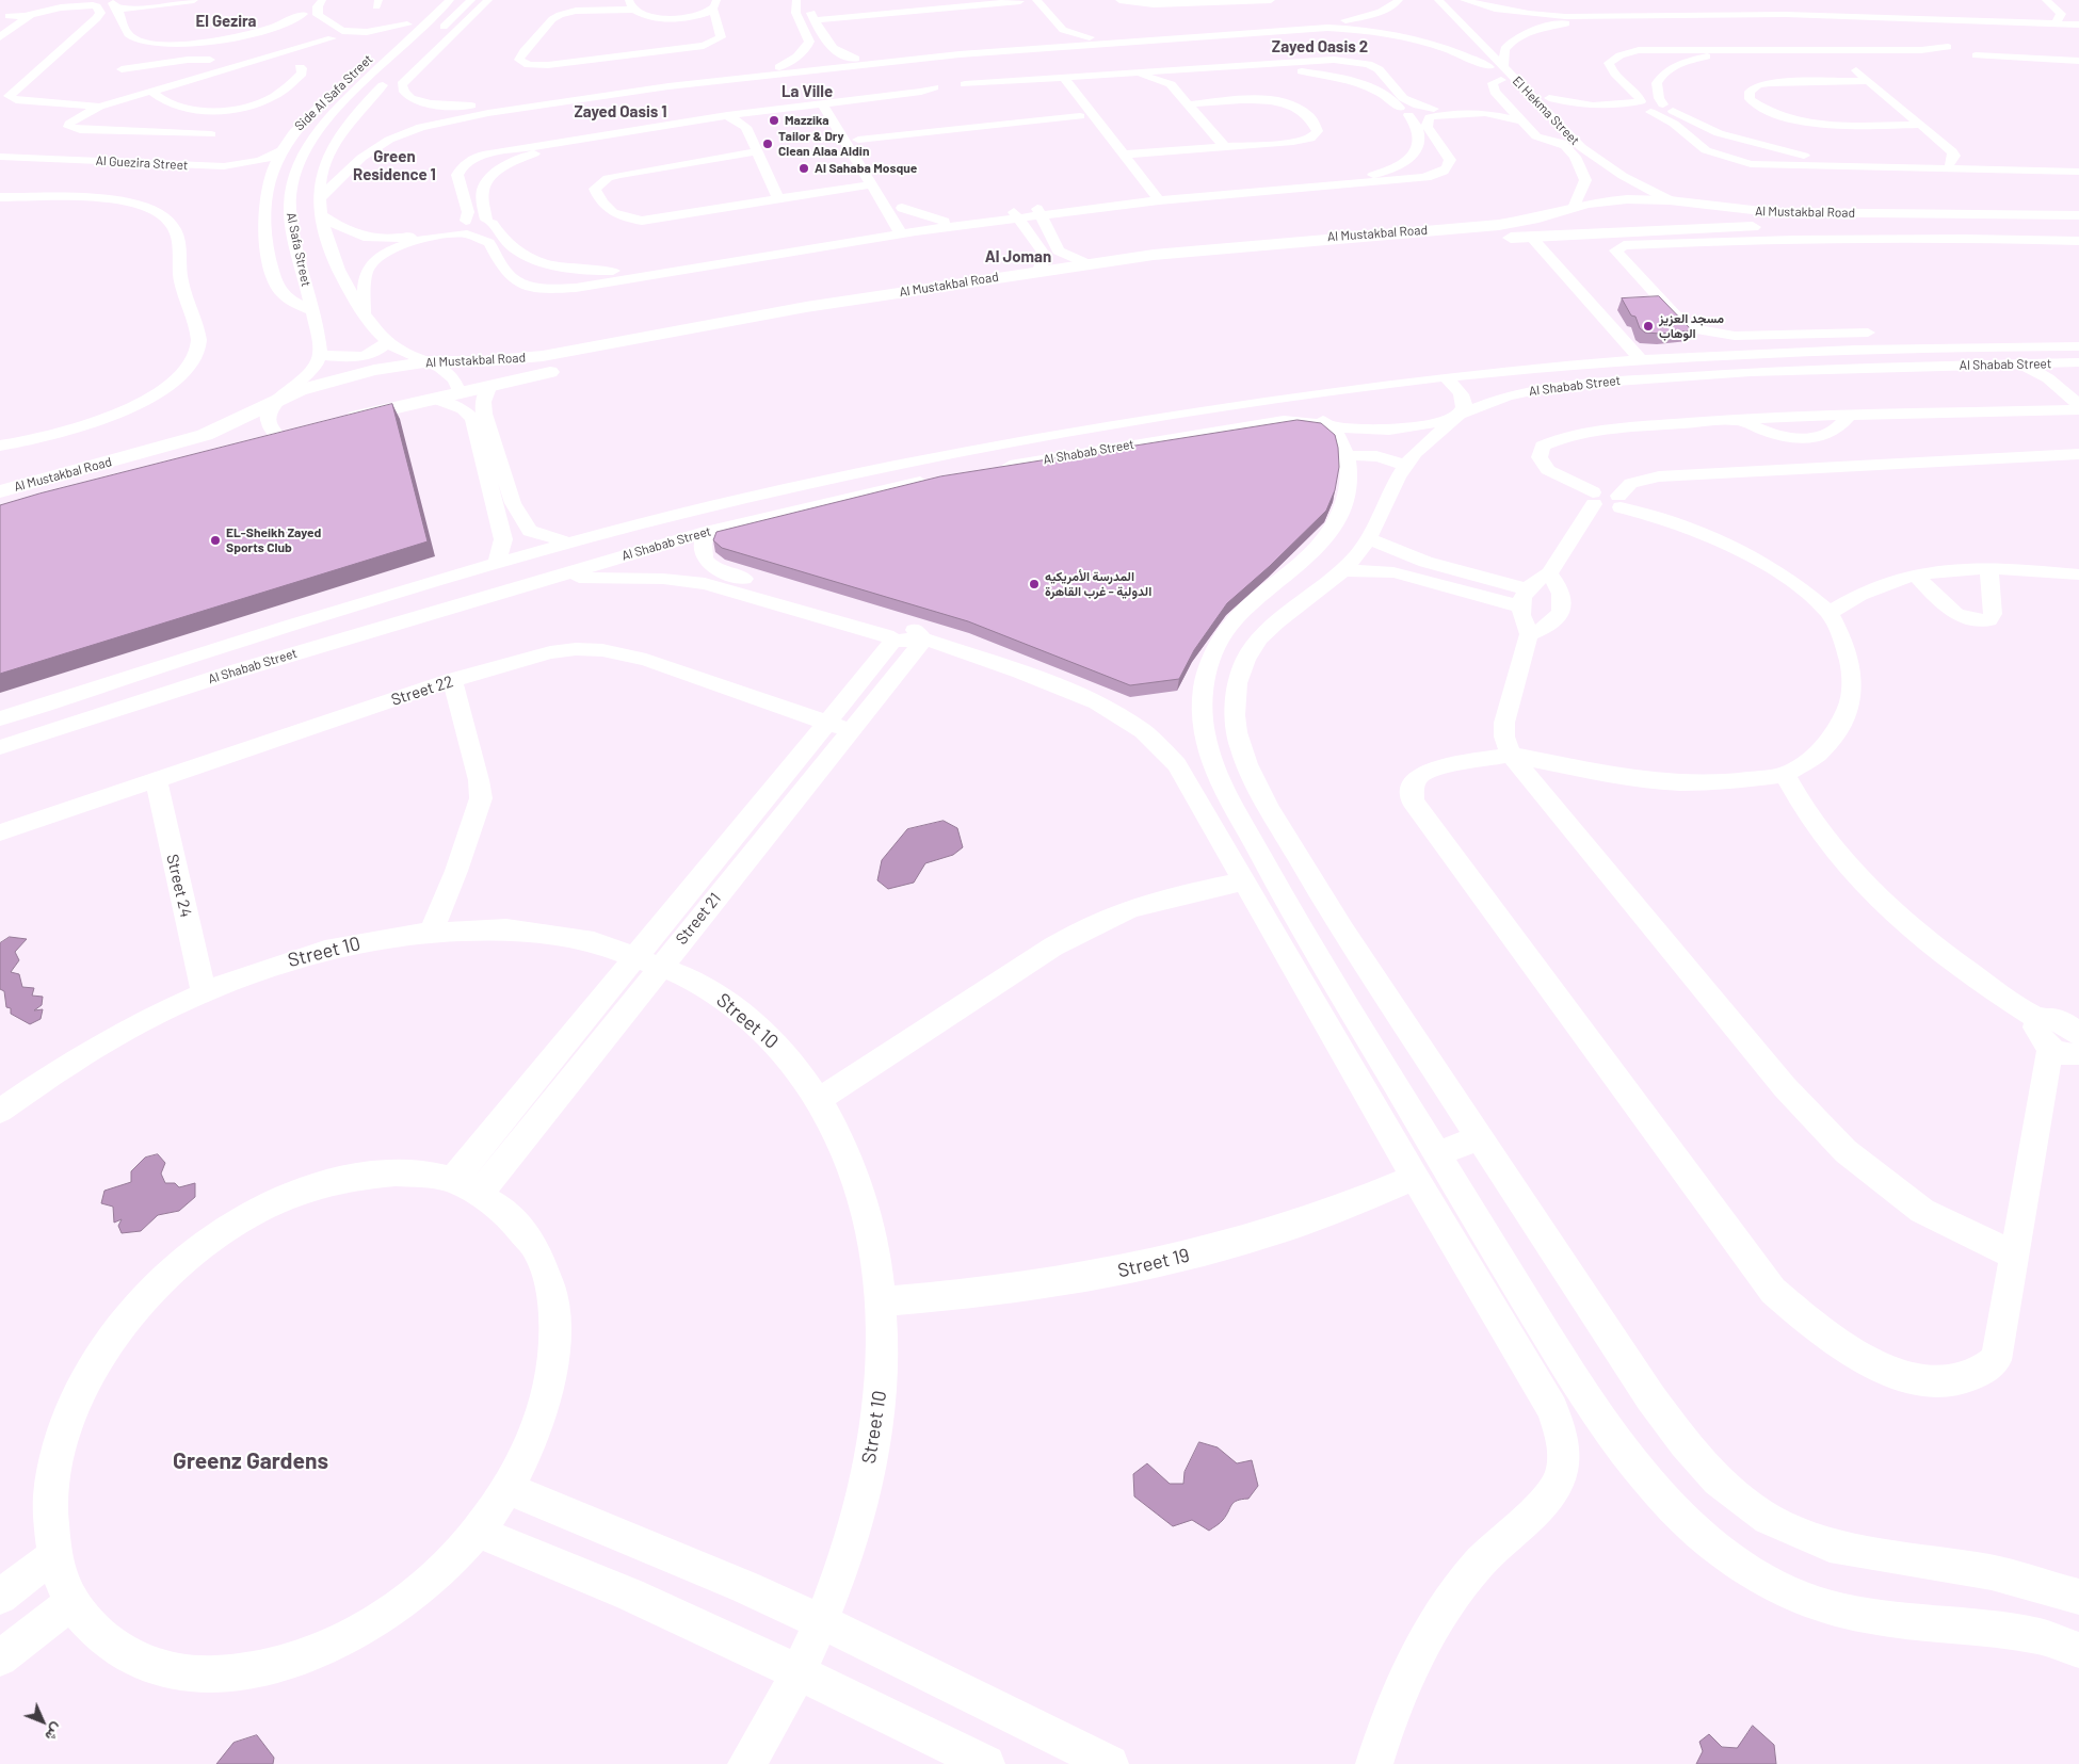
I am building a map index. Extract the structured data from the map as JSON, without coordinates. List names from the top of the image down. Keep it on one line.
{"streets":{"main road":["Al Mustakbal Road"],"street":["Side Al Safa Street","El Hekma Street","Al Guezira Street","Al Safa Street","Al Shabab Street","Street 22","Street 24","Street 21","Street 10","Street 19"]},"crossings":[["Side Al Safa Street","Al Guezira Street"],["Side Al Safa Street","Al Safa Street"],["El Hekma Street","Al Mustakbal Road"],["Al Mustakbal Road","Al Safa Street"],["Street 22","Street 24"],["Street 22","Street 21"],["Street 24","Street 10"],["Street 21","Street 10"],["Street 10","Street 19"]],"districts":["El Gezira","Zayed Oasis 2","La Ville","Zayed Oasis 1","Green Residence 1","Al Joman","Greenz Gardens"],"places":["Mazzika","Tailor & Dry Clean Alaa Aldin","Al Sahaba Mosque","مسجد العزيز الوهاب","EL-Sheikh Zayed Sports Club","المدرسة الأمريكيه الدولية - غرب القاهرة"],"north":"bottom right"}
